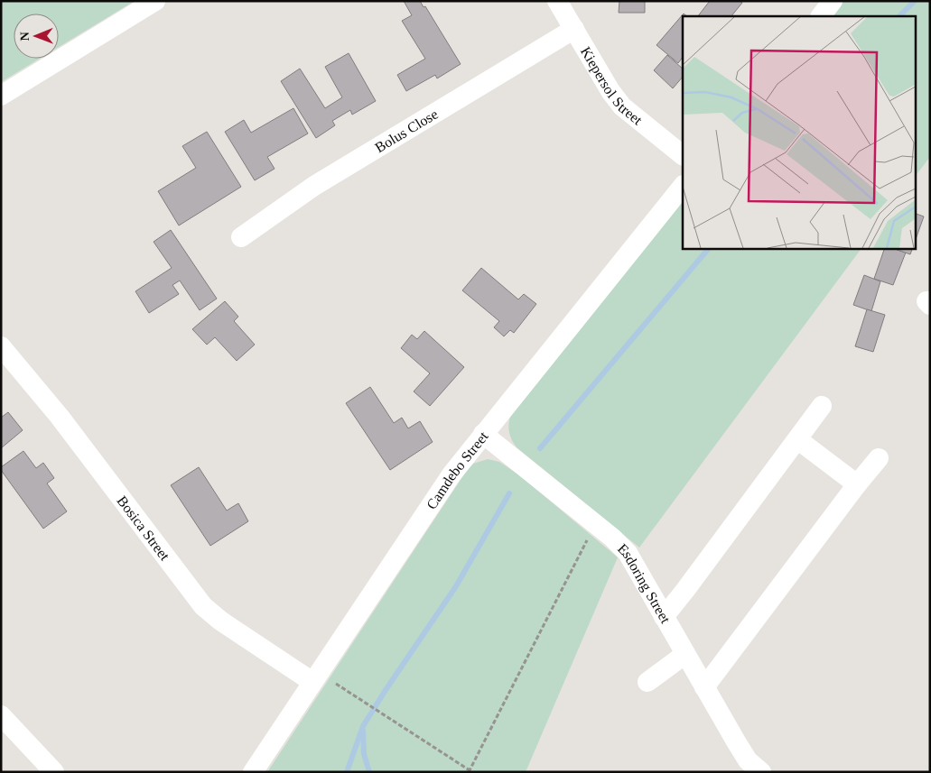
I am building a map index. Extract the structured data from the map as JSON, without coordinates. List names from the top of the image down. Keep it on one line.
{"streets":{"street":["Kiepersol Street","Bolus Close","Camdebo Street","Bosica Street","Esdoring Street"]},"crossings":[["Kiepersol Street","Bolus Close"],["Camdebo Street","Bosica Street"],["Camdebo Street","Esdoring Street"]],"north":"left"}
